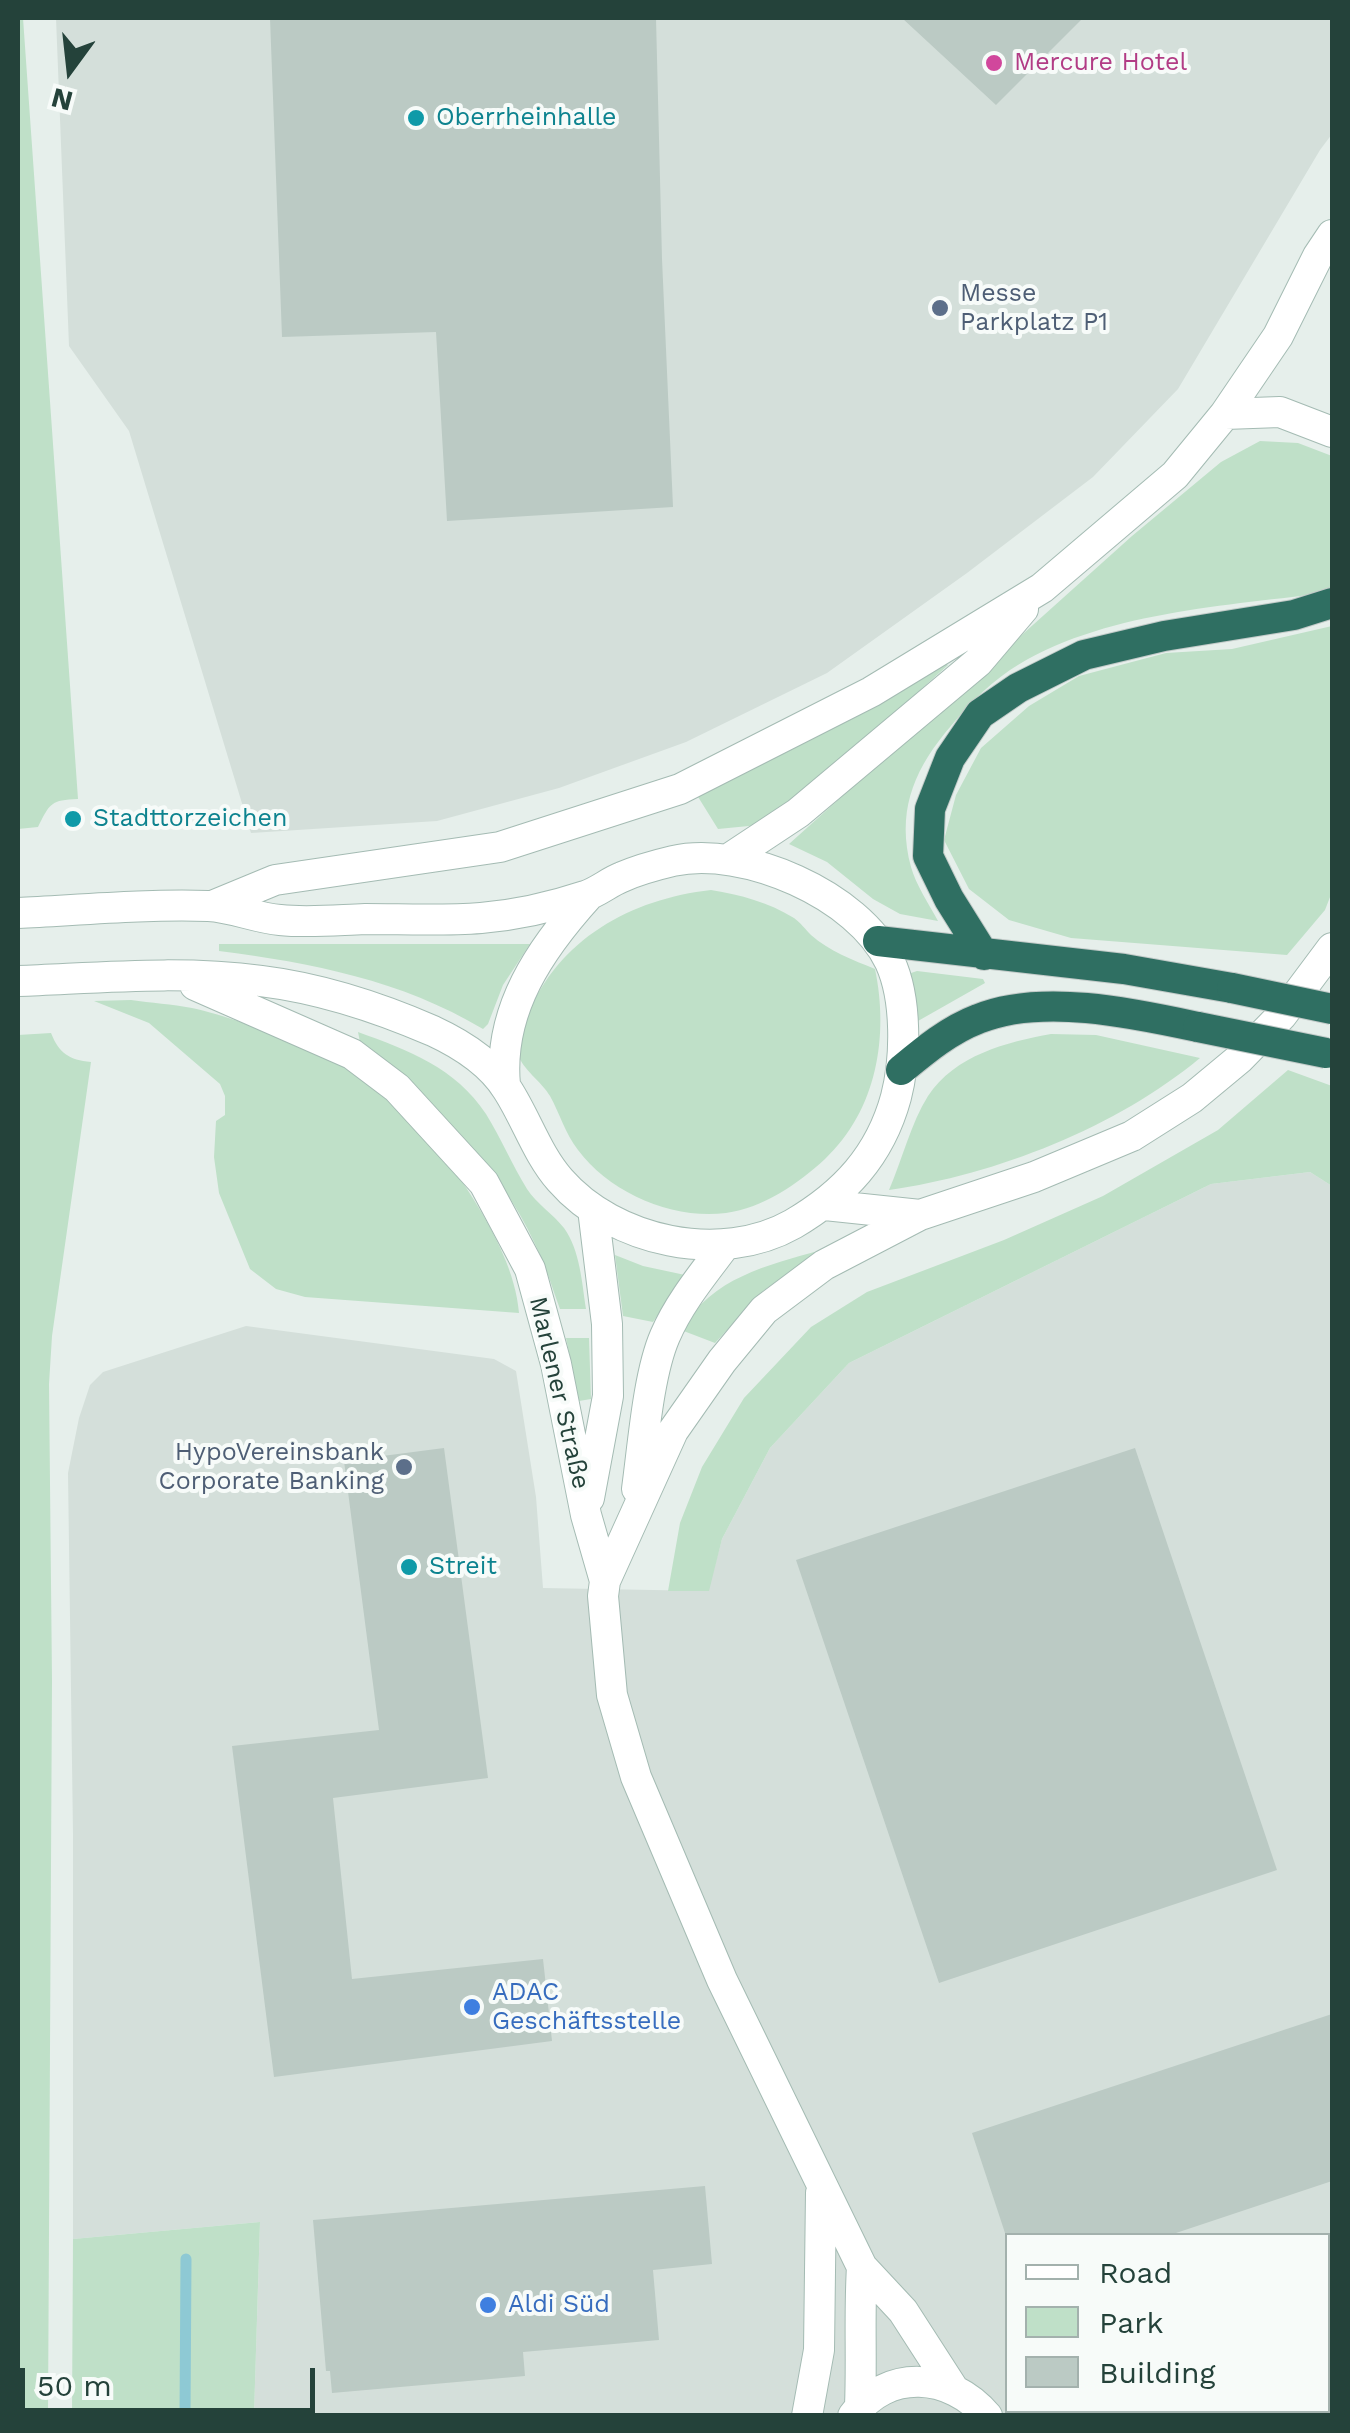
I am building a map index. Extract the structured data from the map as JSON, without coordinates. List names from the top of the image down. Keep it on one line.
{"streets":{"main road":["Marlener Straße"]},"places":["Mercure Hotel","Oberrheinhalle","Messe Parkplatz P1","Stadttorzeichen","HypoVereinsbank Corporate Banking","Streit","ADAC Geschäftsstelle","Aldi Süd"],"legend":["Road","Park","Building"],"scale_bar":"50 m","north":"bottom"}
